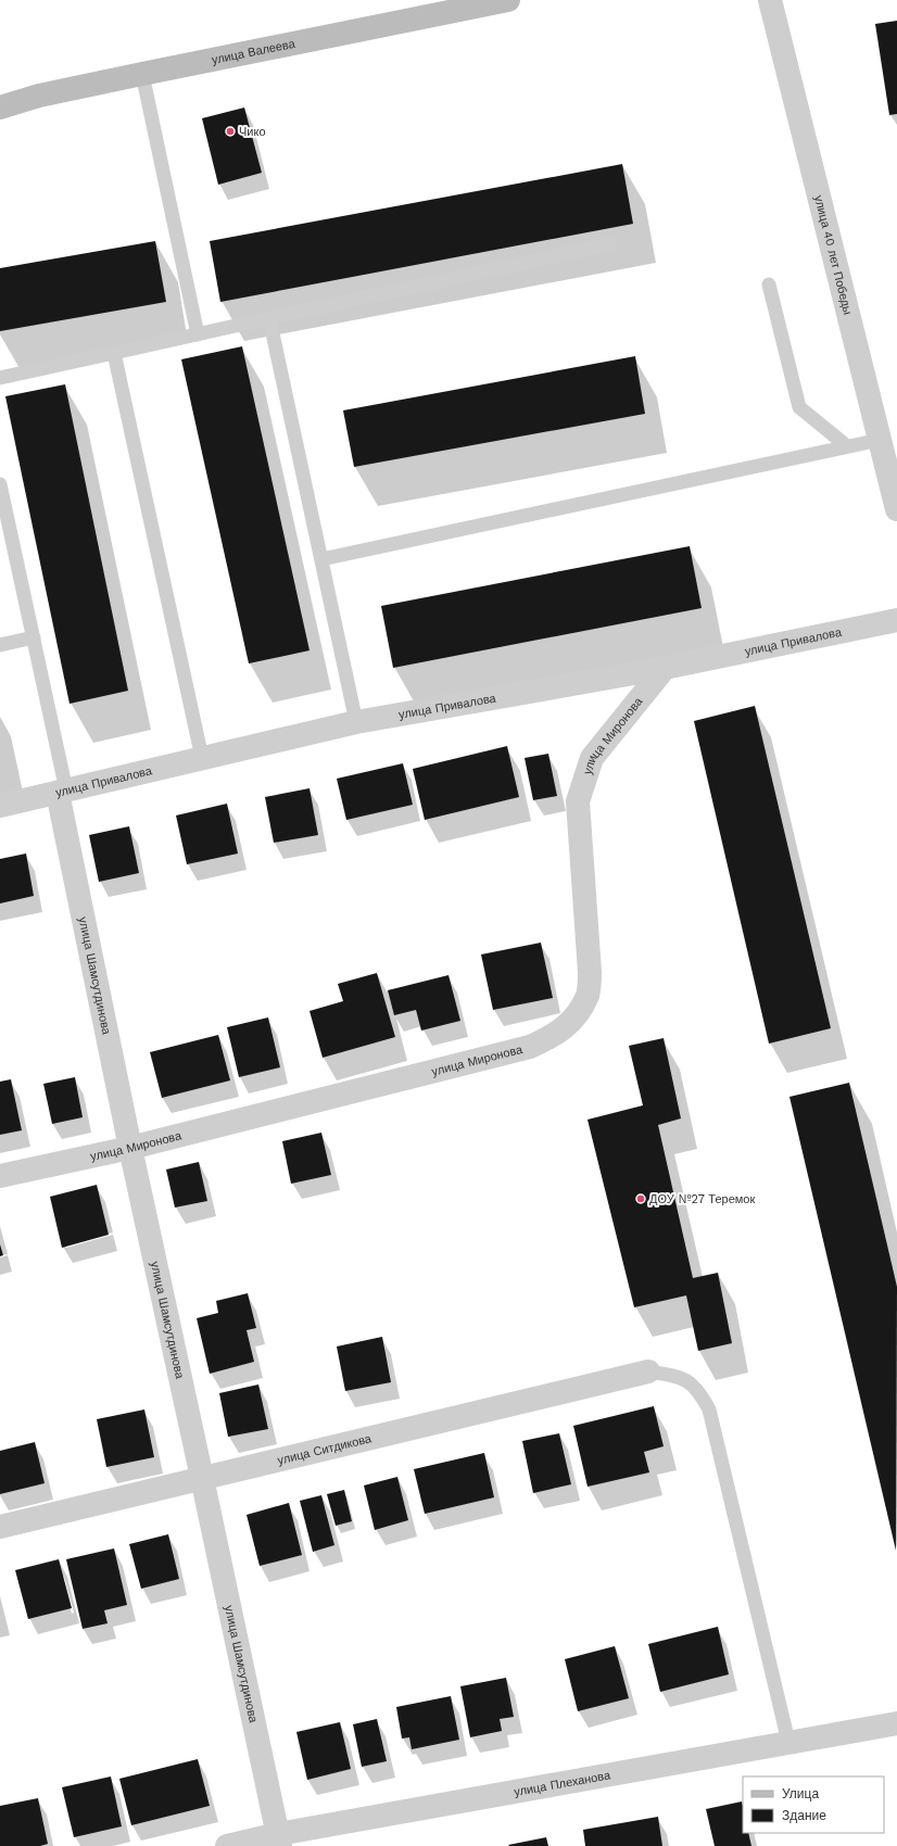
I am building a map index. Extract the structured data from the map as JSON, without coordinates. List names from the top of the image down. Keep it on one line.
{"streets":{"main road":["улица Валеева"],"street":["улица 40 лет Победы","улица Привалова","улица Миронова","улица Шамсутдинова","улица Ситдикова","улица Плеханова"]},"crossings":[["улица Привалова","улица Миронова"],["улица Привалова","улица Шамсутдинова"],["улица Миронова","улица Шамсутдинова"],["улица Шамсутдинова","улица Ситдикова"],["улица Шамсутдинова","улица Плеханова"]],"places":["Чико","ДОУ №27 Теремок"],"legend":["Улица","Здание"]}
